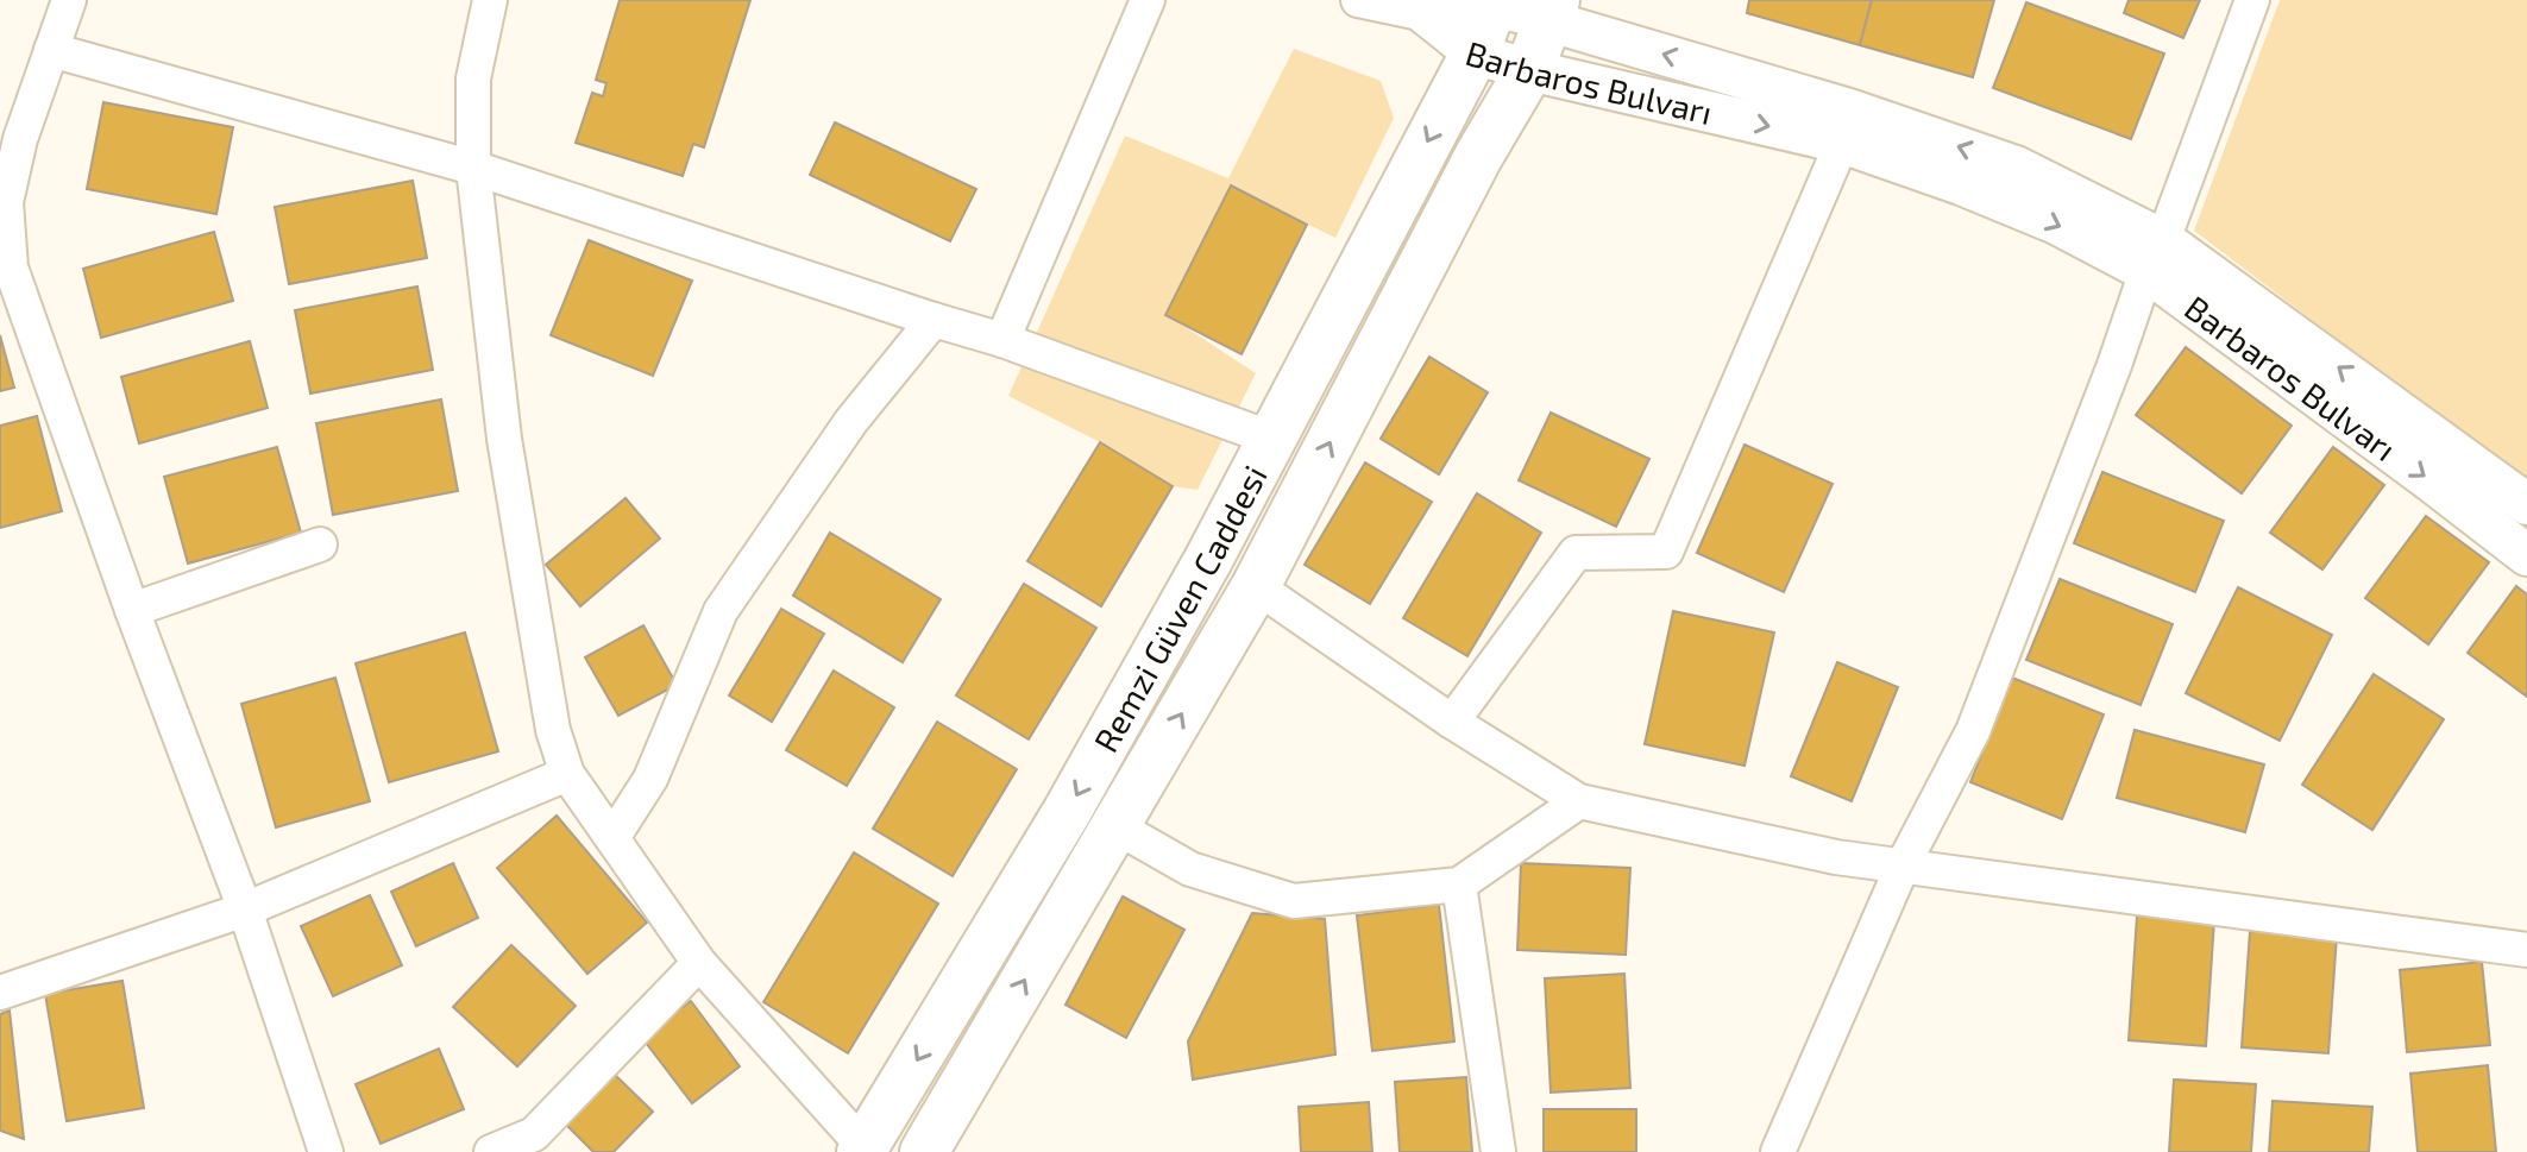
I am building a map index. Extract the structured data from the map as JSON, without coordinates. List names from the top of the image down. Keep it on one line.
{"streets":{"main road":["Remzi Güven Caddesi"],"street":["Barbaros Bulvarı"]},"crossings":[["Barbaros Bulvarı","Remzi Güven Caddesi"]]}
